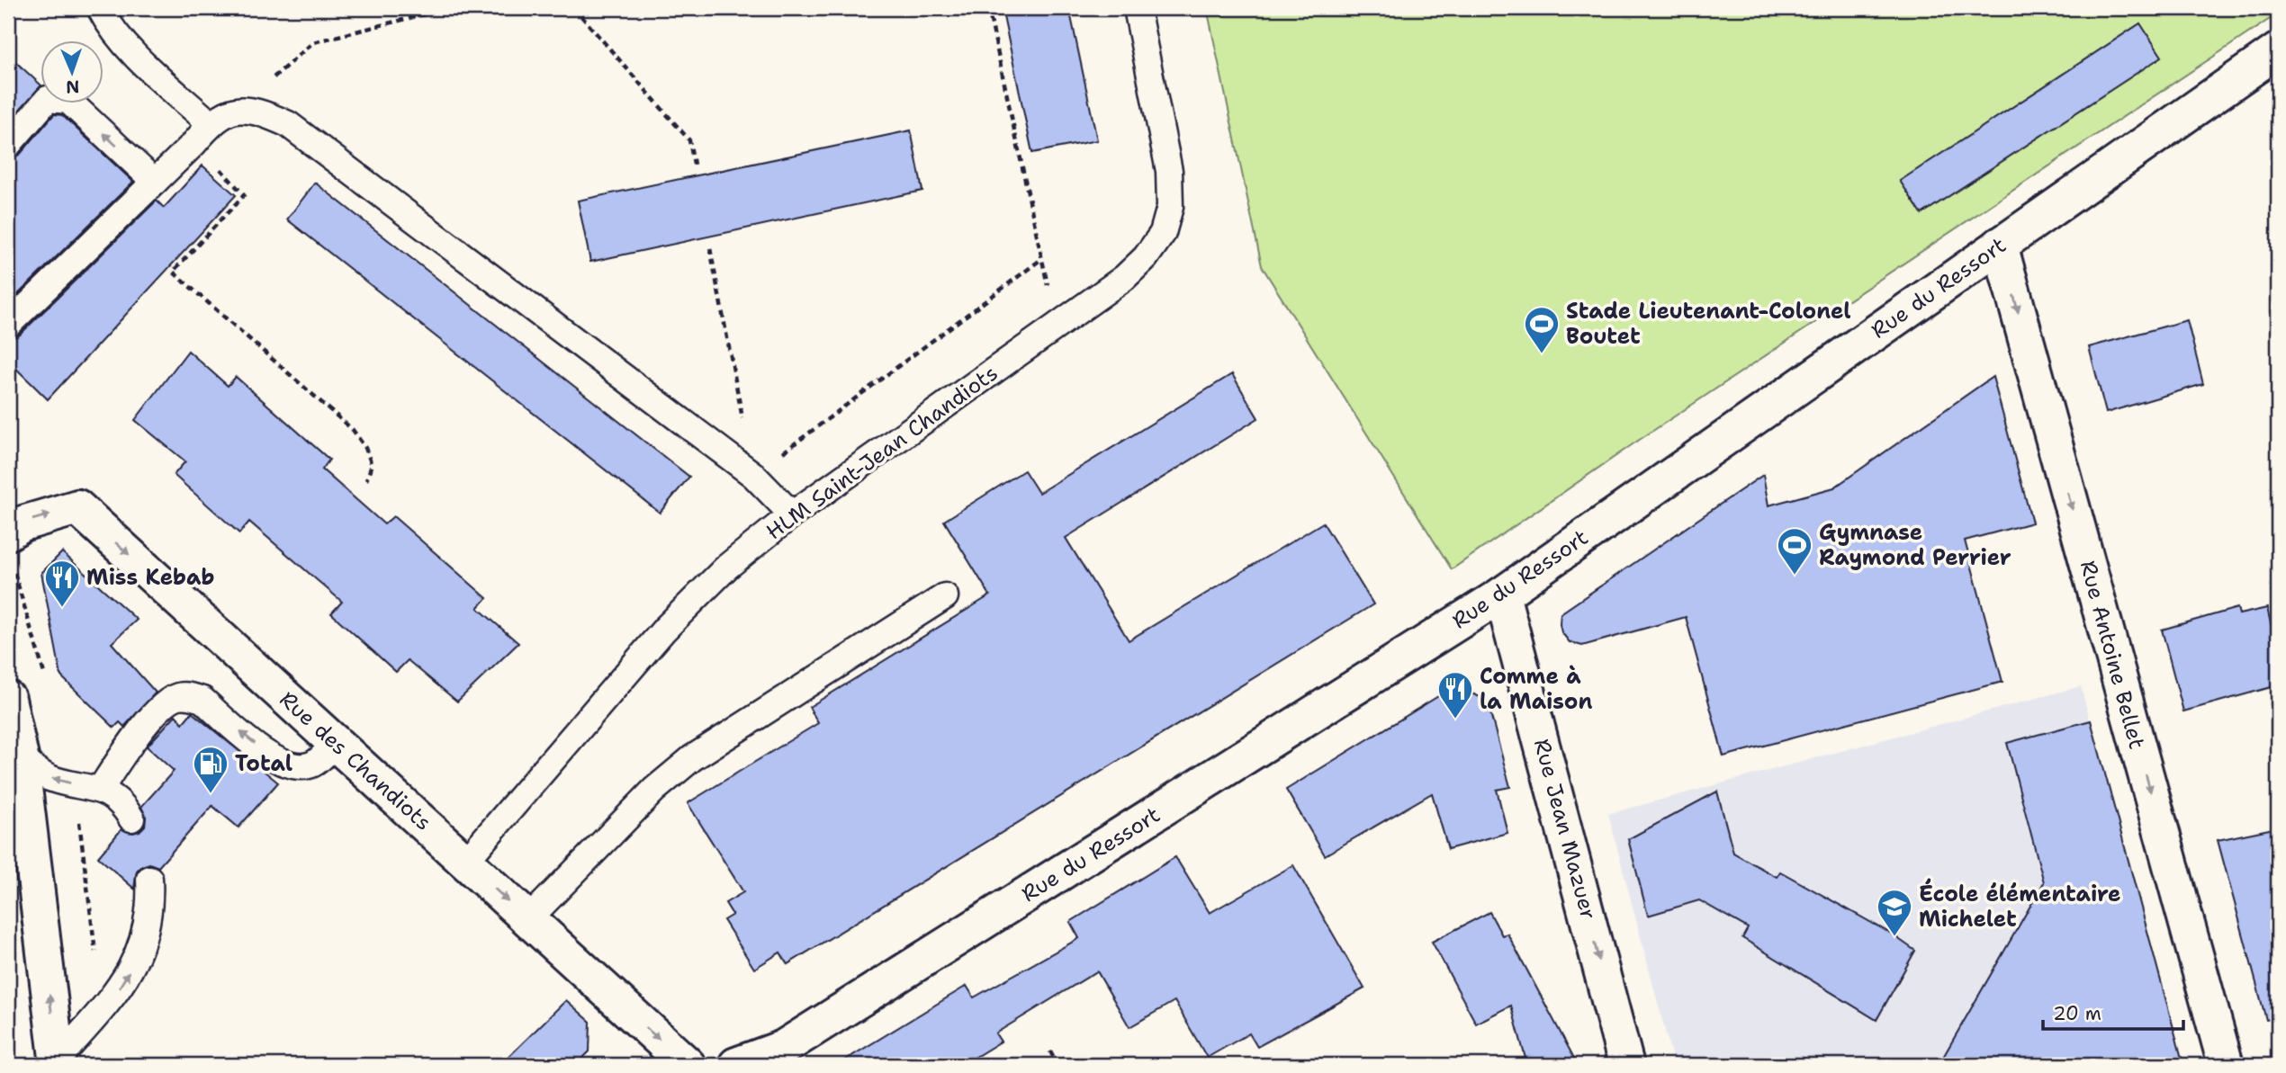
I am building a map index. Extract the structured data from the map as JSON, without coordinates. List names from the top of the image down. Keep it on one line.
{"streets":{"street":["Rue du Ressort","Rue Antoine Bellet","Rue des Chandiots","Rue Jean Mazuer"],"lane":["HLM Saint-Jean Chandiots"]},"crossings":[["Rue du Ressort","Rue Antoine Bellet"],["Rue du Ressort","Rue Jean Mazuer"],["HLM Saint-Jean Chandiots","Rue des Chandiots"]],"one_way":["Rue Antoine Bellet","Rue des Chandiots","Rue Jean Mazuer"],"places":{"sports":["Stade Lieutenant-Colonel Boutet","Gymnase Raymond Perrier"],"restaurant":["Miss Kebab","Comme à la Maison"],"fuel station":["Total"],"school or university":["École élémentaire Michelet"]},"scale_bar":"20 m","north":"bottom"}
